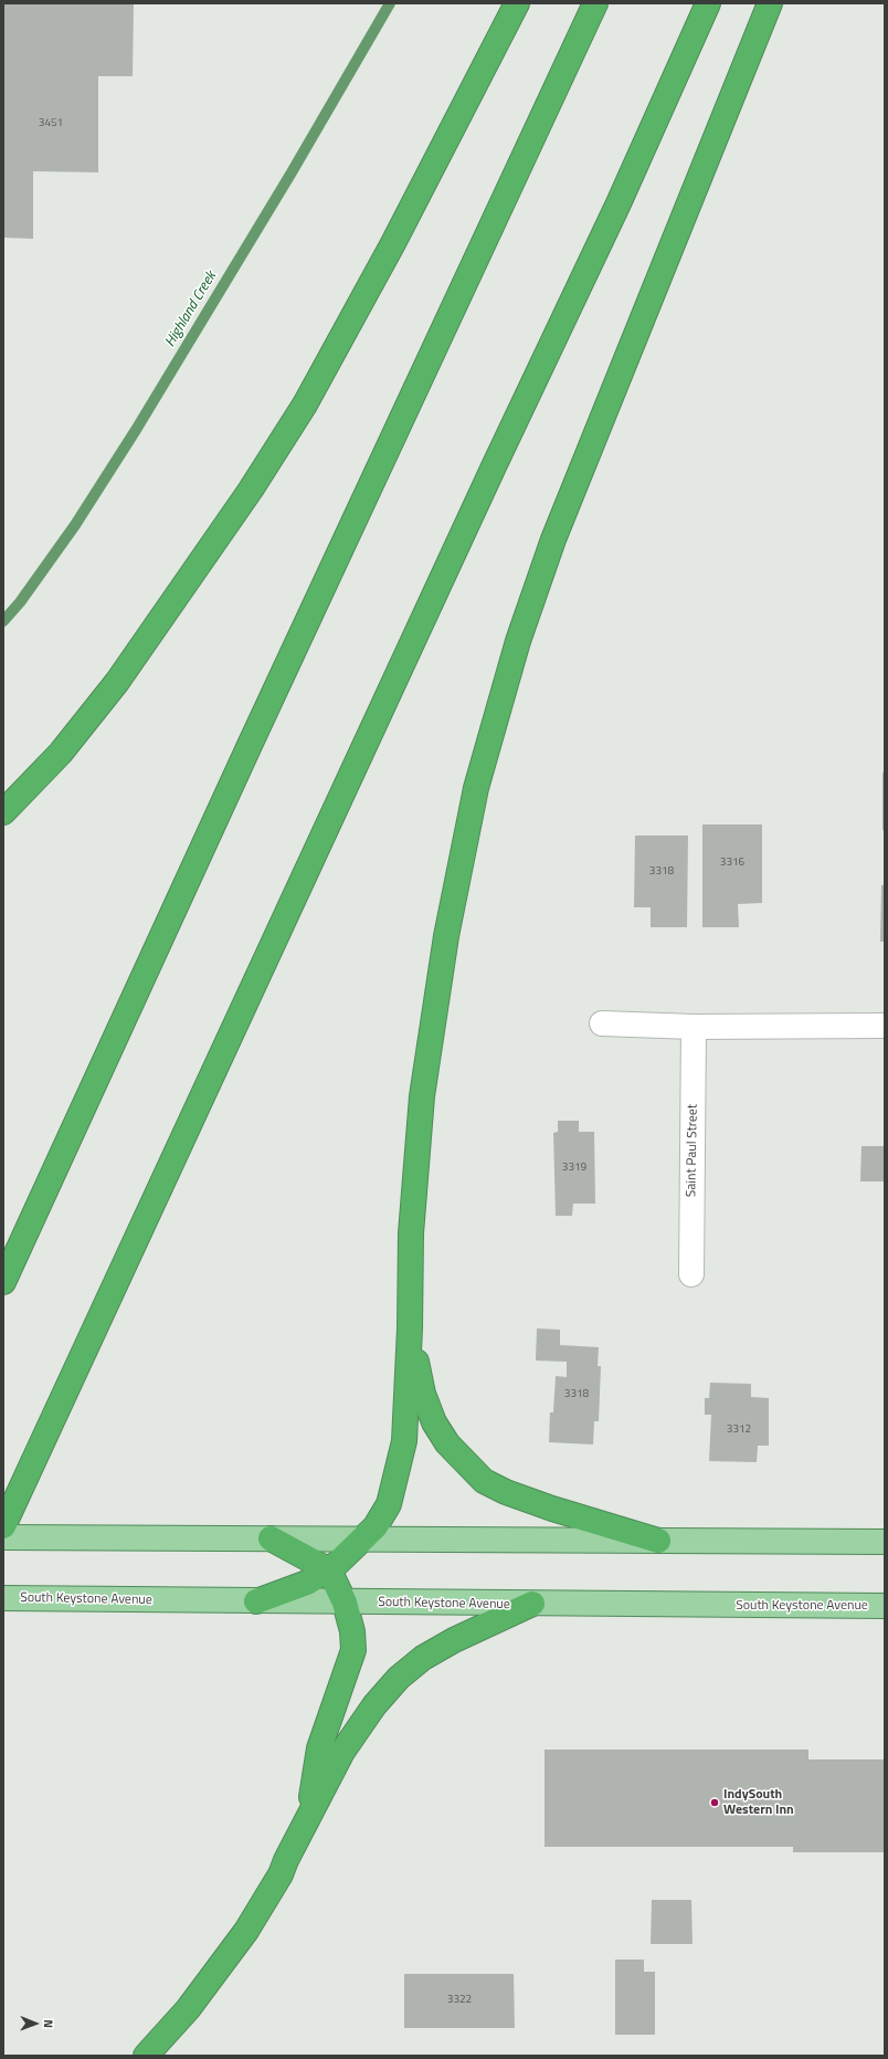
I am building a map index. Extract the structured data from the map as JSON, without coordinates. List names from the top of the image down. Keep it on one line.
{"streets":{"main road":["South Keystone Avenue"],"street":["Saint Paul Street"]},"water":["Highland Creek"],"places":["IndySouth Western Inn"],"house_numbers":["3451","3316","3318","3319","3318","3312","3322"],"north":"right"}
